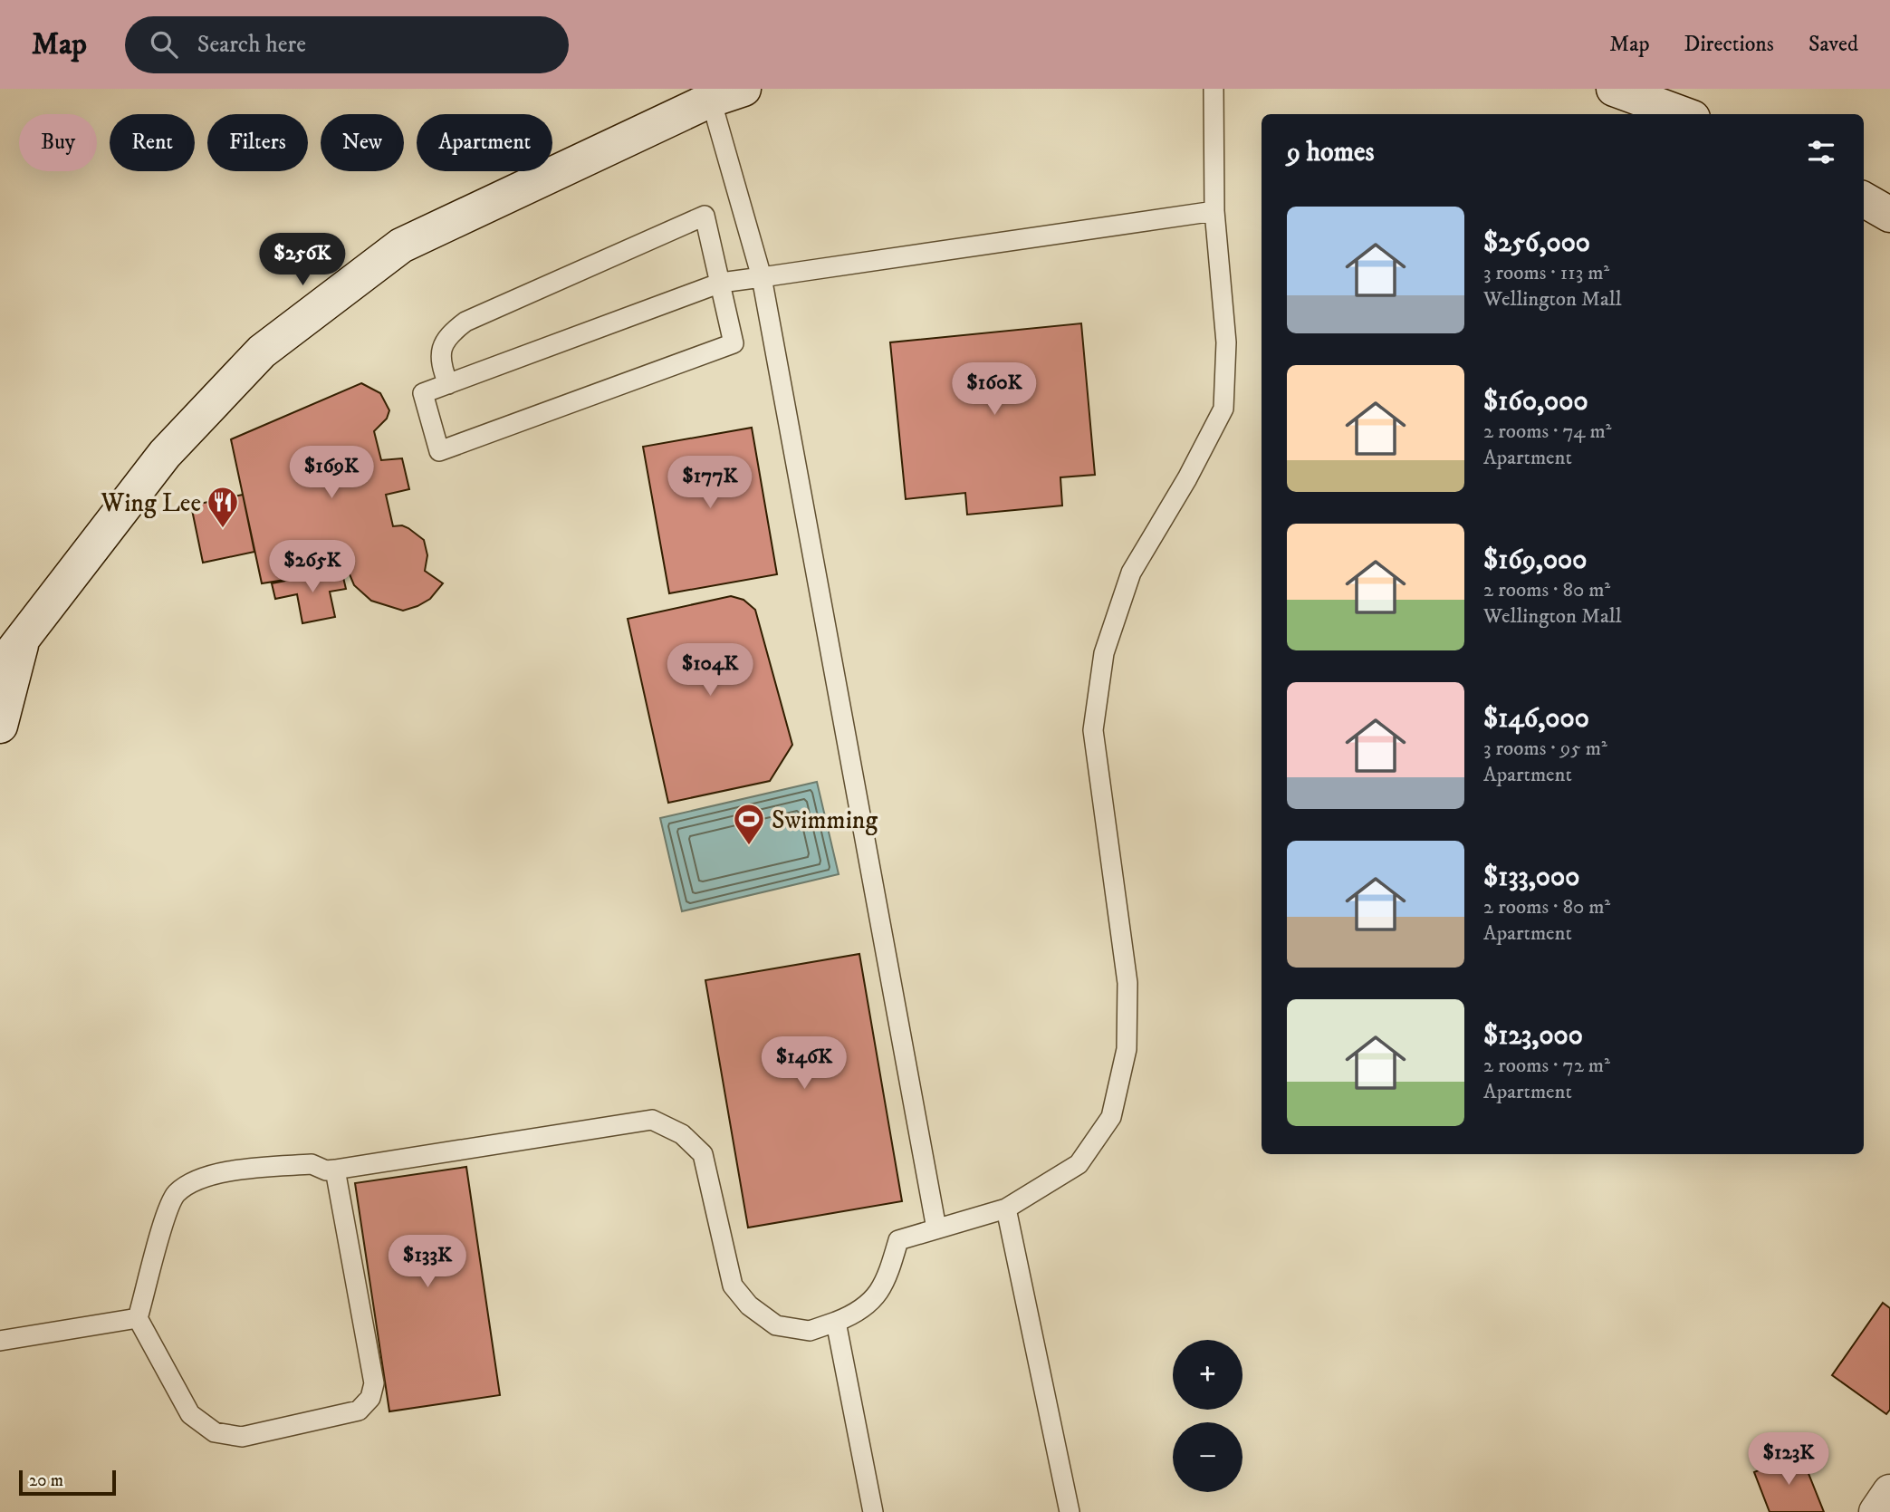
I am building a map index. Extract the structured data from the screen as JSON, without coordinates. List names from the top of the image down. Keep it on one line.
{"places":{"restaurant":["Wing Lee"],"sports":["Swimming"]},"scale_bar":"20 m","page":{"header":"Map","search":"Search here","nav":["Map","Directions","Saved"],"chip":["Buy","Rent","Filters","New","Apartment"],"heading":"9 homes","list":[{"name":"$256,000","note":"3 rooms · 113 m² · Wellington Mall"},{"name":"$160,000","note":"2 rooms · 74 m² · Apartment"},{"name":"$169,000","note":"2 rooms · 80 m² · Wellington Mall"},{"name":"$146,000","note":"3 rooms · 95 m² · Apartment"},{"name":"$133,000","note":"2 rooms · 80 m² · Apartment"},{"name":"$123,000","note":"2 rooms · 72 m² · Apartment"}],"price":["$256K","$160K","$169K","$177K","$265K","$104K","$146K","$133K","$123K"],"map_buttons":["+","−"],"scale":"20 m"}}
